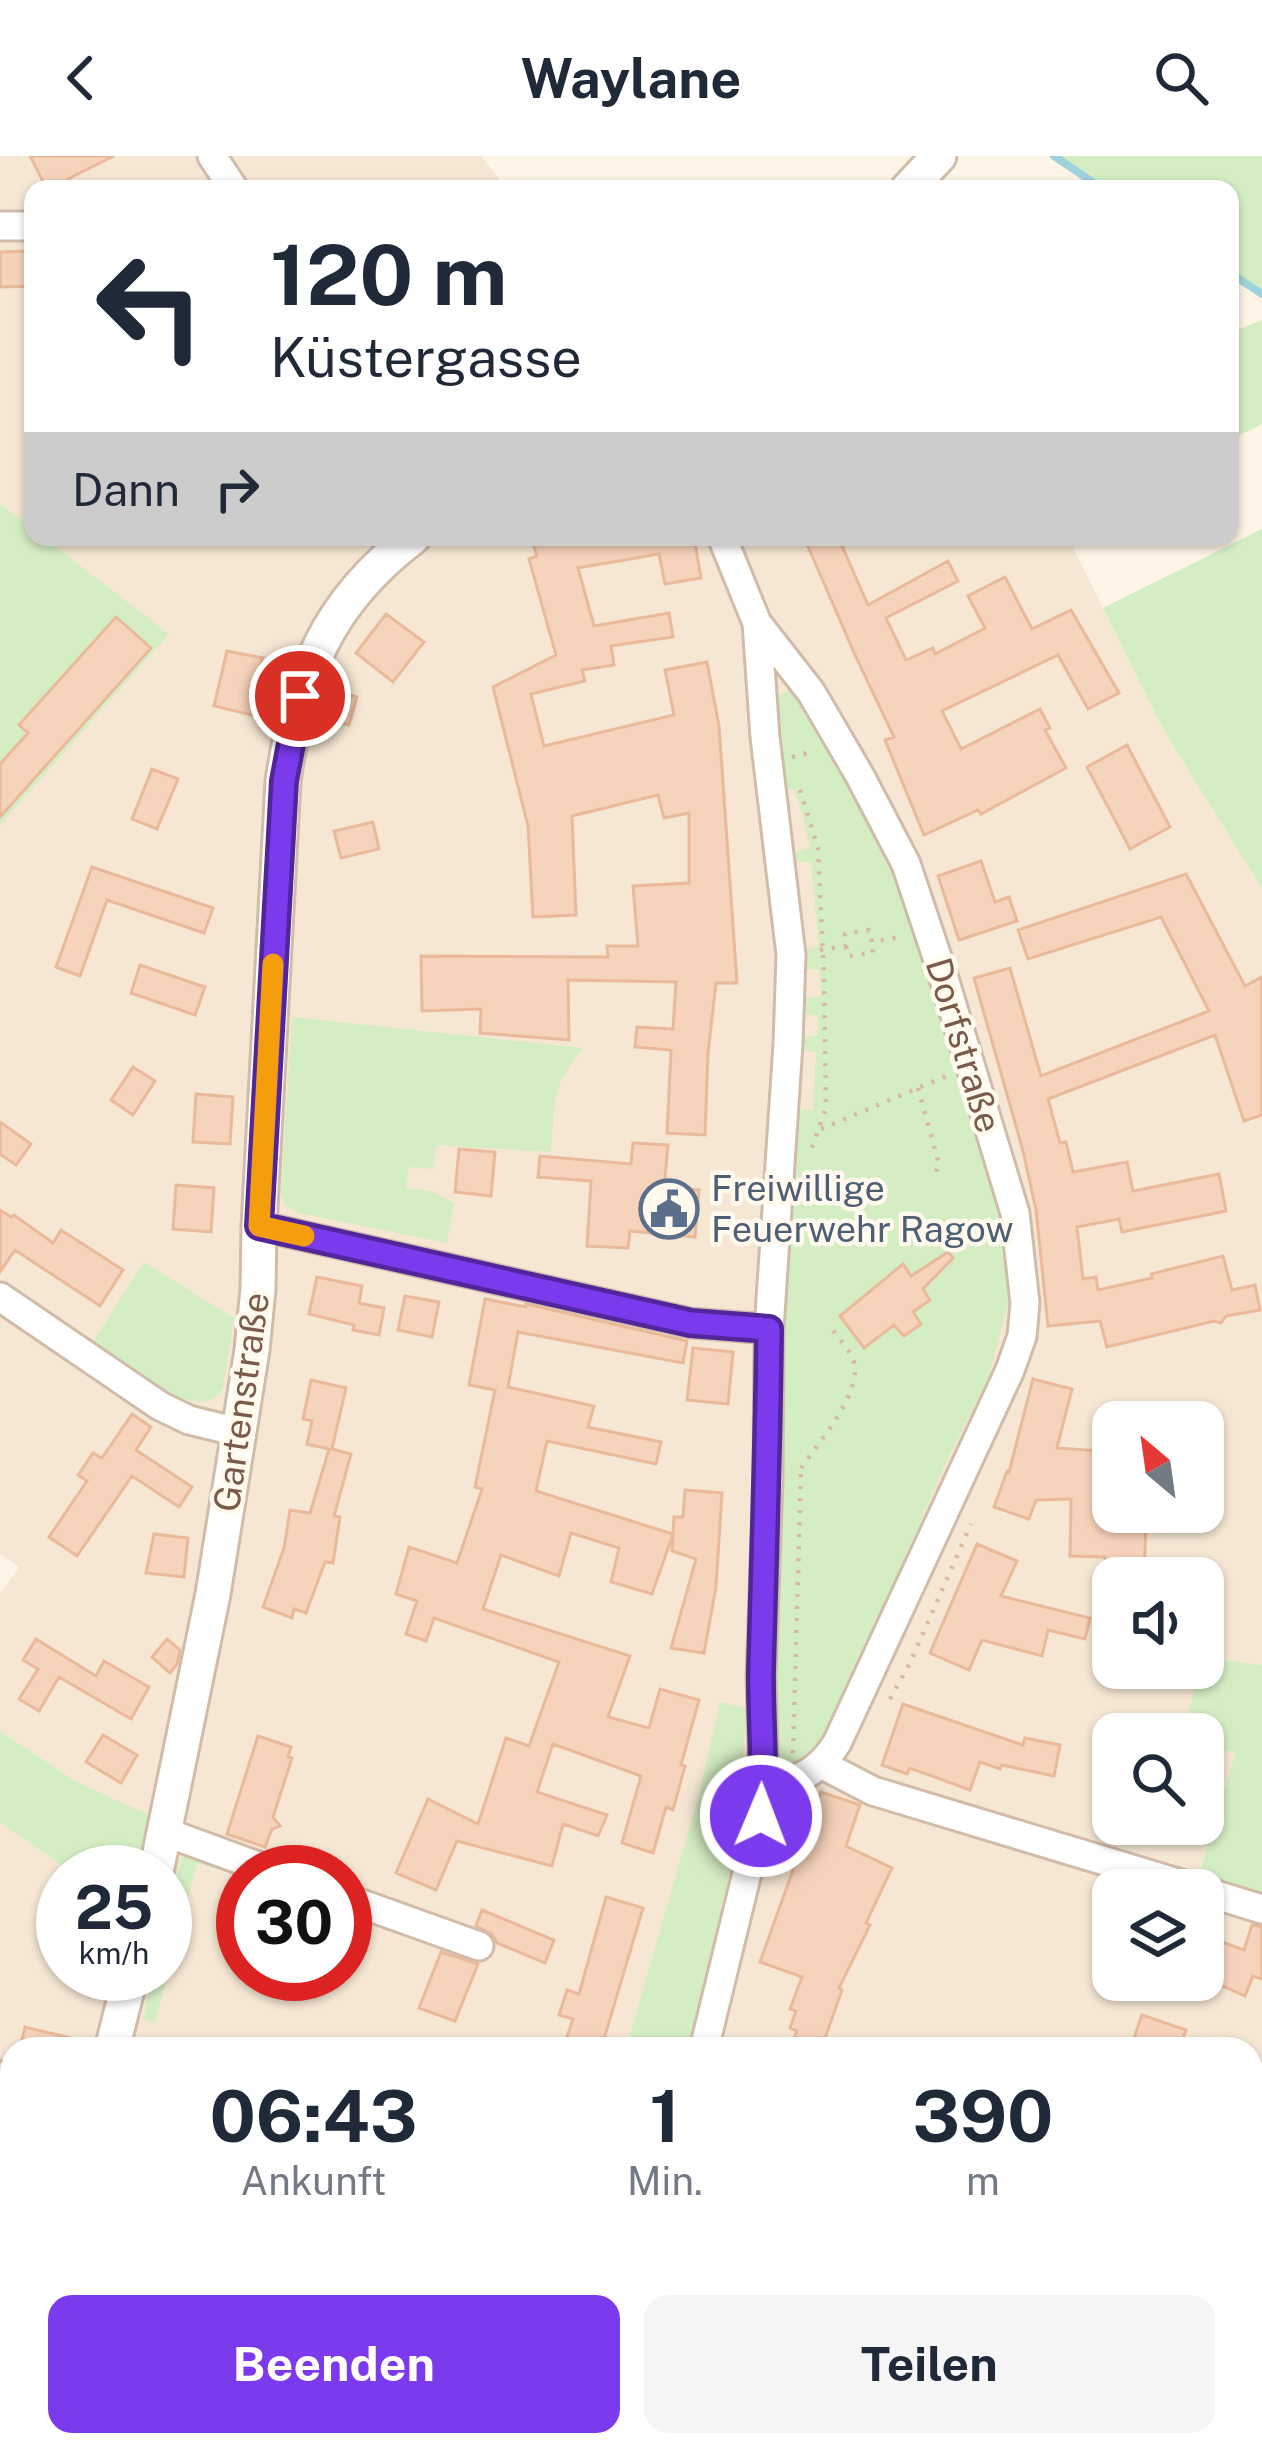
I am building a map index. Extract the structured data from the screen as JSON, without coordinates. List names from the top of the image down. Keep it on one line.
{"streets":{"street":["Dorfstraße","Gartenstraße"]},"places":{"public building":["Freiwillige Feuerwehr Ragow"]},"north":"top left","page":{"header":"Waylane","turn":["120 m","Küstergasse"],"then":"Dann","speed":"25 km/h","limit":"30","eta":["06:43","Ankunft","1","Min.","390","m"],"buttons":["Beenden","Teilen"]}}
